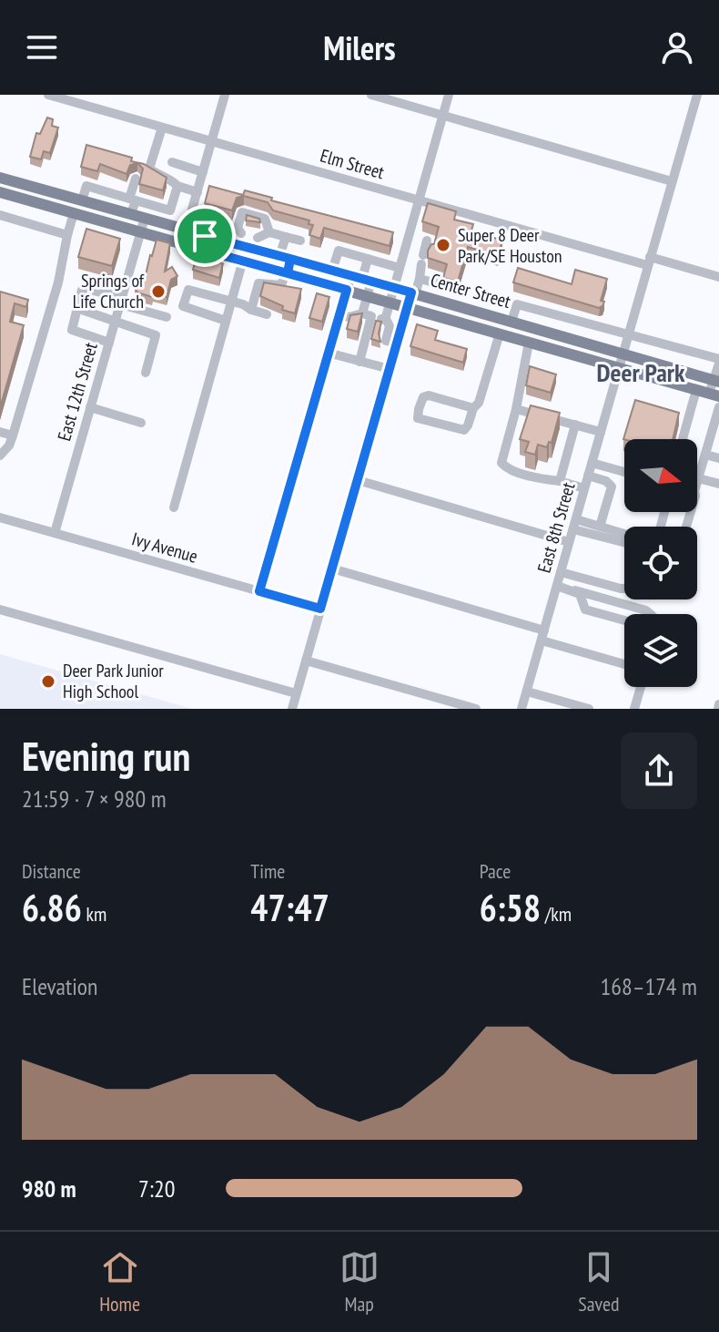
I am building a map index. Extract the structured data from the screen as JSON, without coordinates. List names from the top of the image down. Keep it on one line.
{"streets":{"main road":["Center Street"],"street":["Elm Street","East 12th Street","East 8th Street","Ivy Avenue"]},"crossings":[["Elm Street","East 8th Street"],["Center Street","East 12th Street"],["Center Street","East 8th Street"],["East 12th Street","Ivy Avenue"]],"districts":["Deer Park"],"places":["Super 8 Deer Park/SE Houston","Springs of Life Church","Deer Park Junior High School"],"north":"right","page":{"header":"Milers","heading":["Evening run","21:59 · 7 × 980 m"],"stats":[["Distance","6.86 km"],["Time","47:47"],["Pace","6:58 /km"]],"chart":["Elevation","168–174 m"],"list":[{"name":"980 m","note":"7:20"}],"tabs":["Home","Map","Saved"]}}
